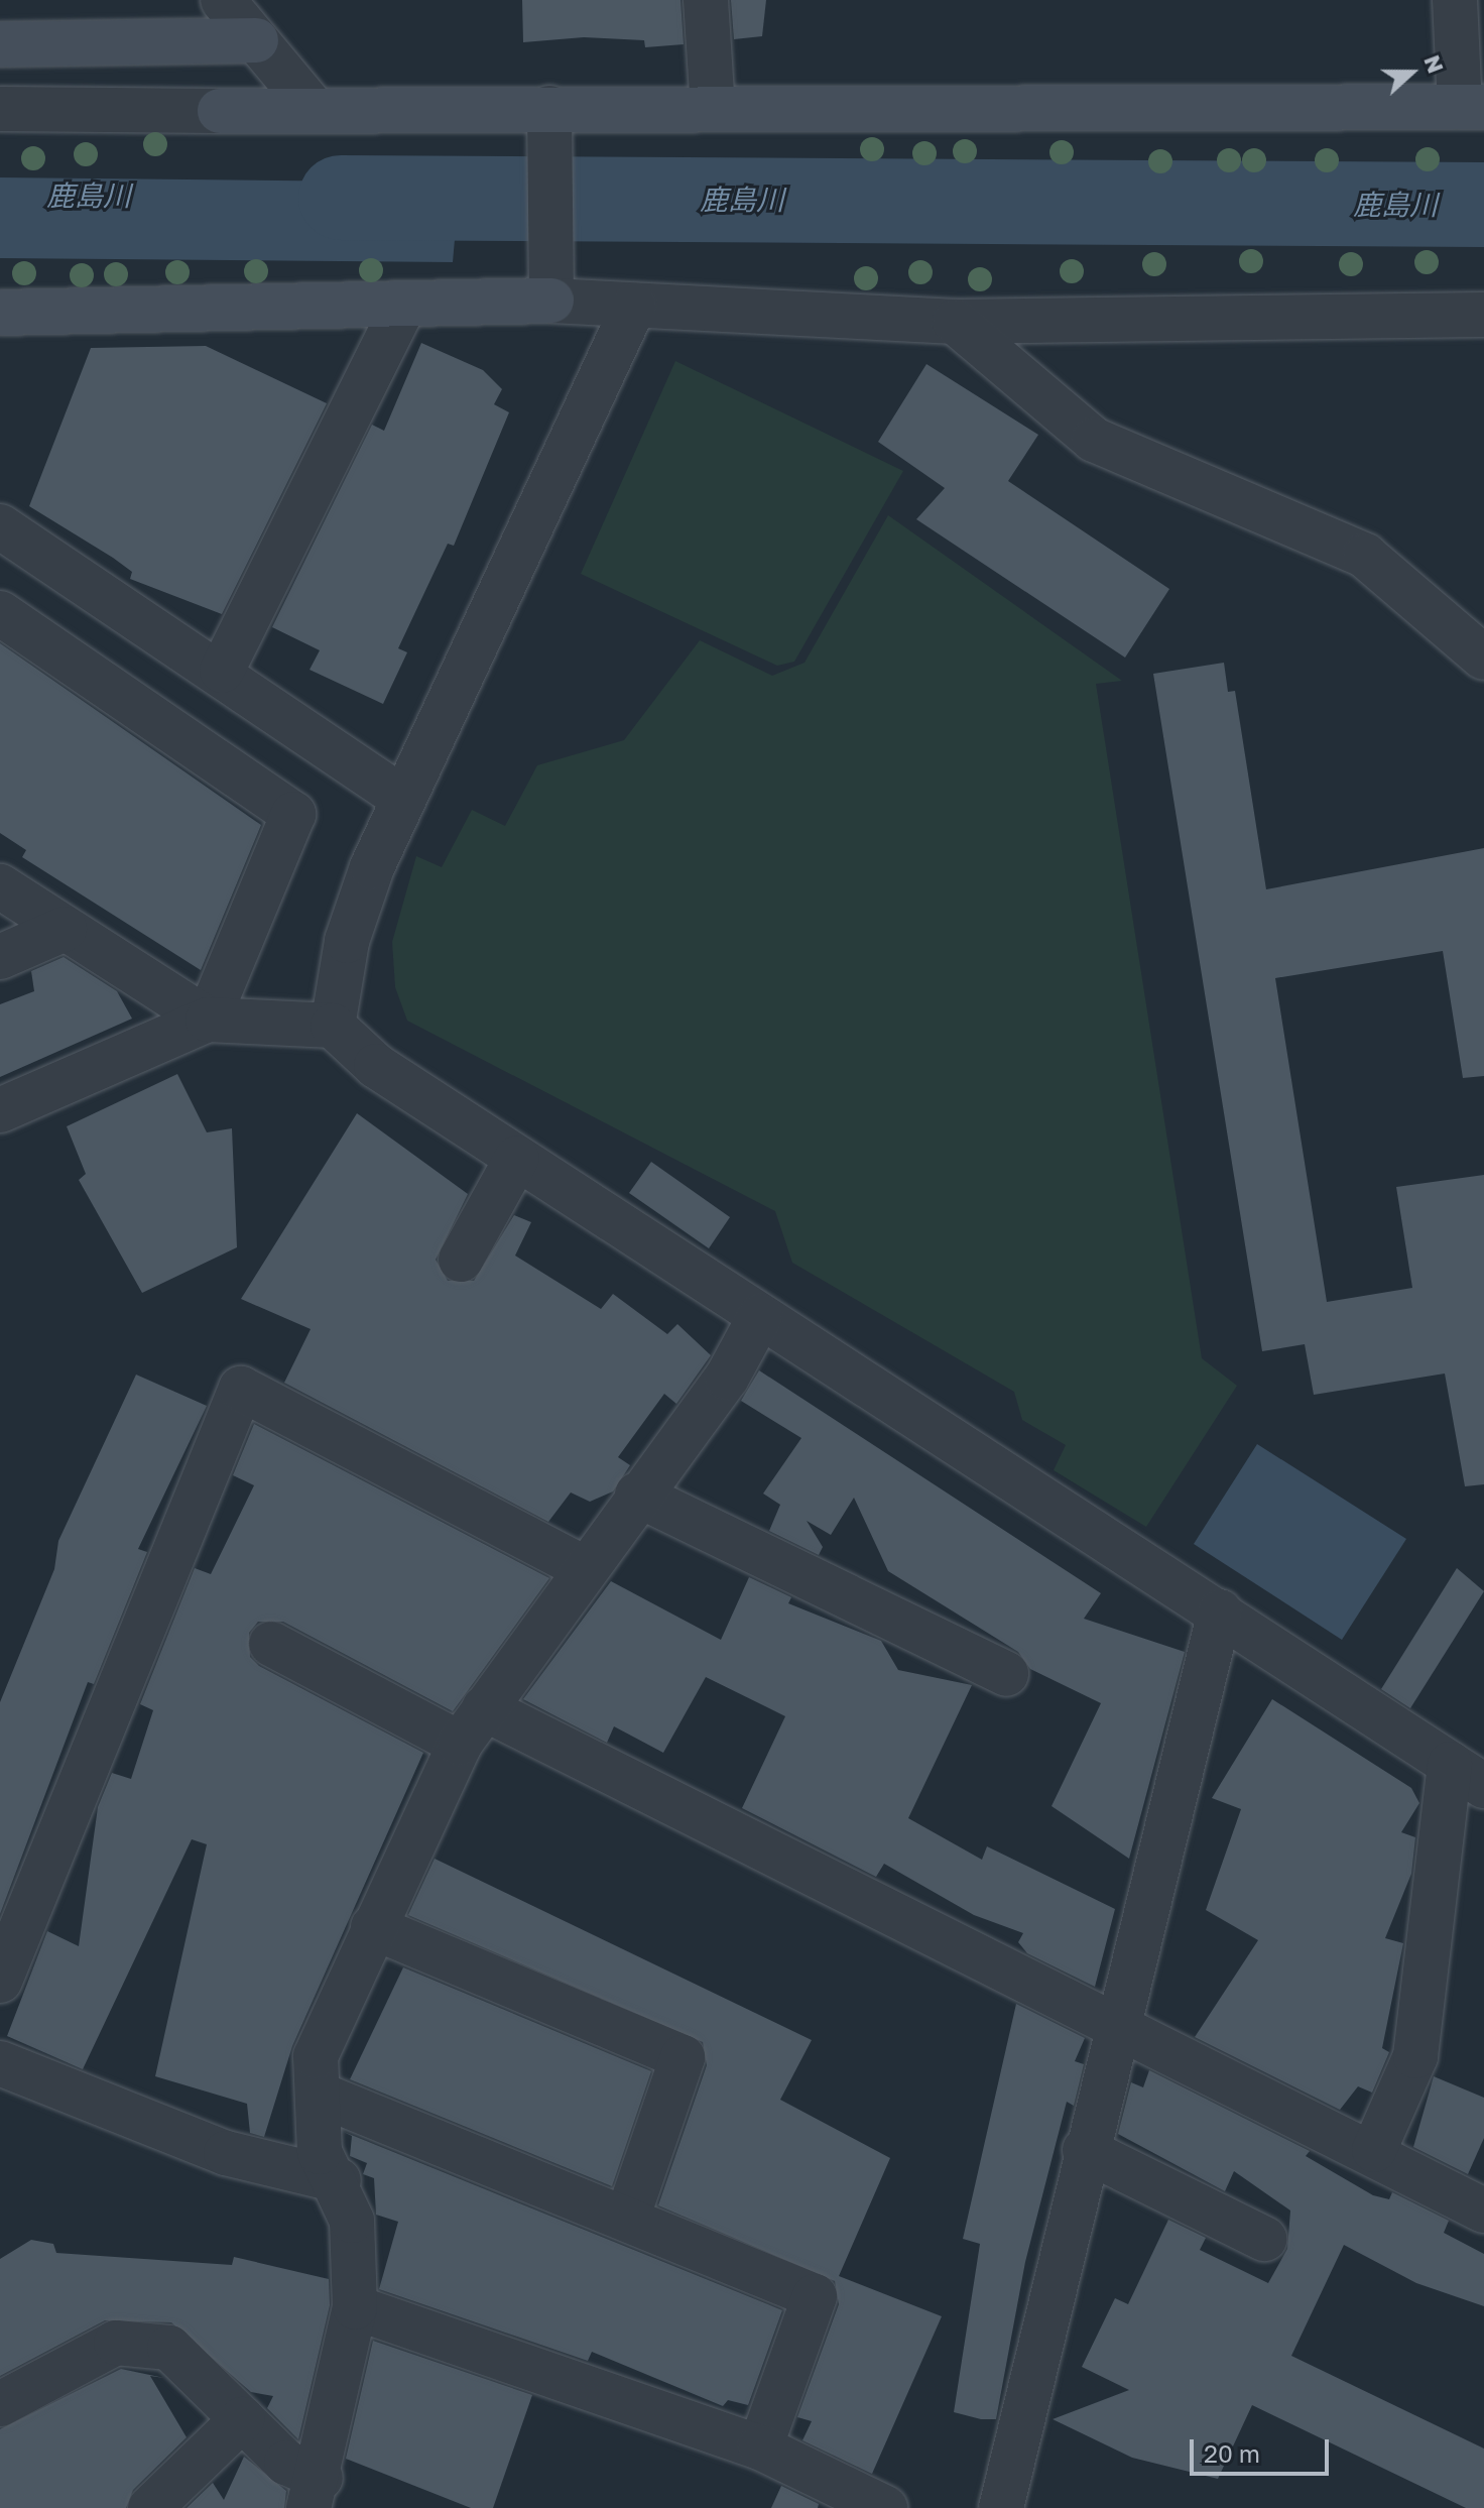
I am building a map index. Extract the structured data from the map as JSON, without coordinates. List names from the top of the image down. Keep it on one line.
{"water":["鹿島川"],"scale_bar":"20 m","north":"right"}
